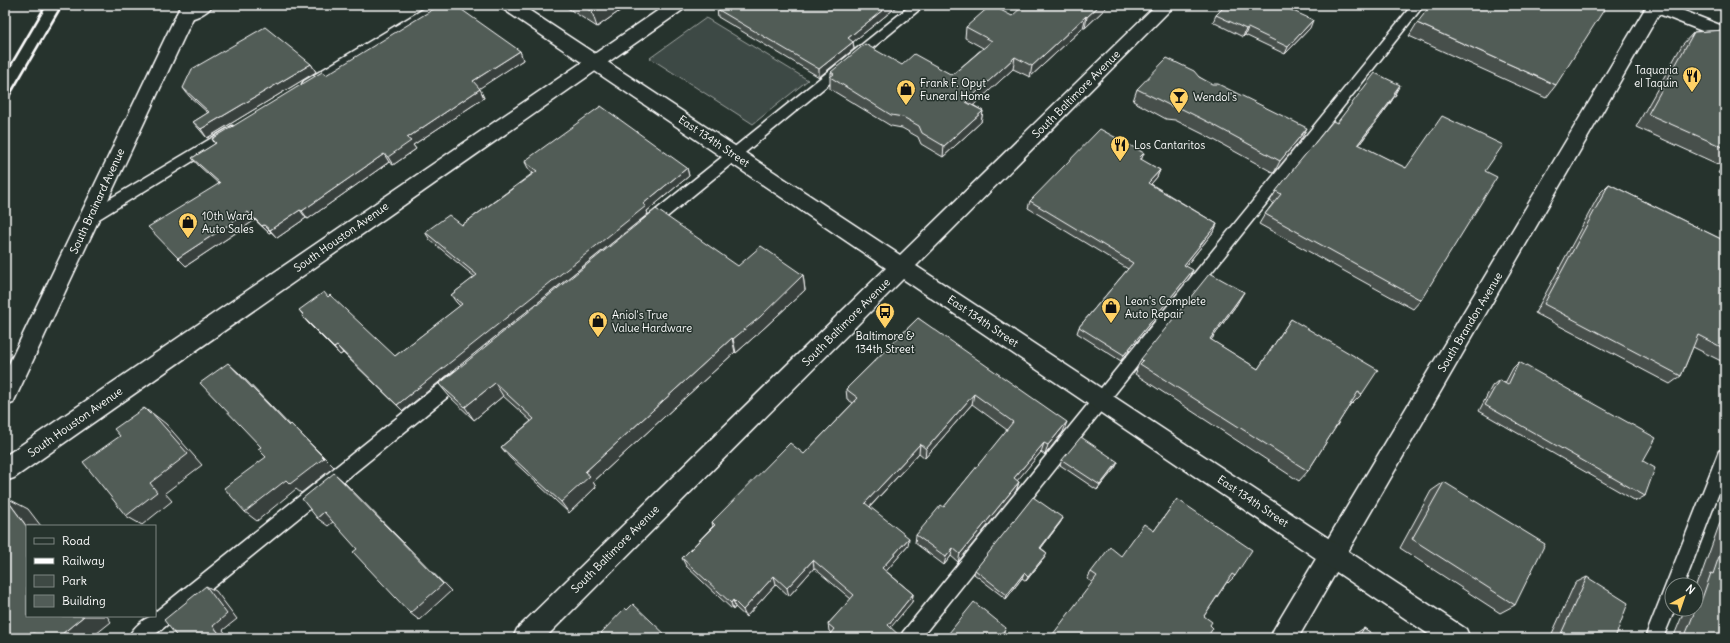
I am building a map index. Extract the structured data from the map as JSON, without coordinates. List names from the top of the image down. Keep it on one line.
{"streets":{"street":["South Baltimore Avenue","East 134th Street","South Brainard Avenue","South Houston Avenue","South Brandon Avenue"]},"crossings":[["South Baltimore Avenue","East 134th Street"],["East 134th Street","South Houston Avenue"],["East 134th Street","South Brandon Avenue"]],"places":{"restaurant":["Taquaria el Taquin","Los Cantaritos"],"shop":["Frank F. Opyt Funeral Home","10th Ward Auto Sales","Leon's Complete Auto Repair","Aniol's True Value Hardware"],"bar":["Wendol's"],"bus stop":["Baltimore & 134th Street"]},"legend":["Road","Railway","Park","Building"],"north":"top right"}
